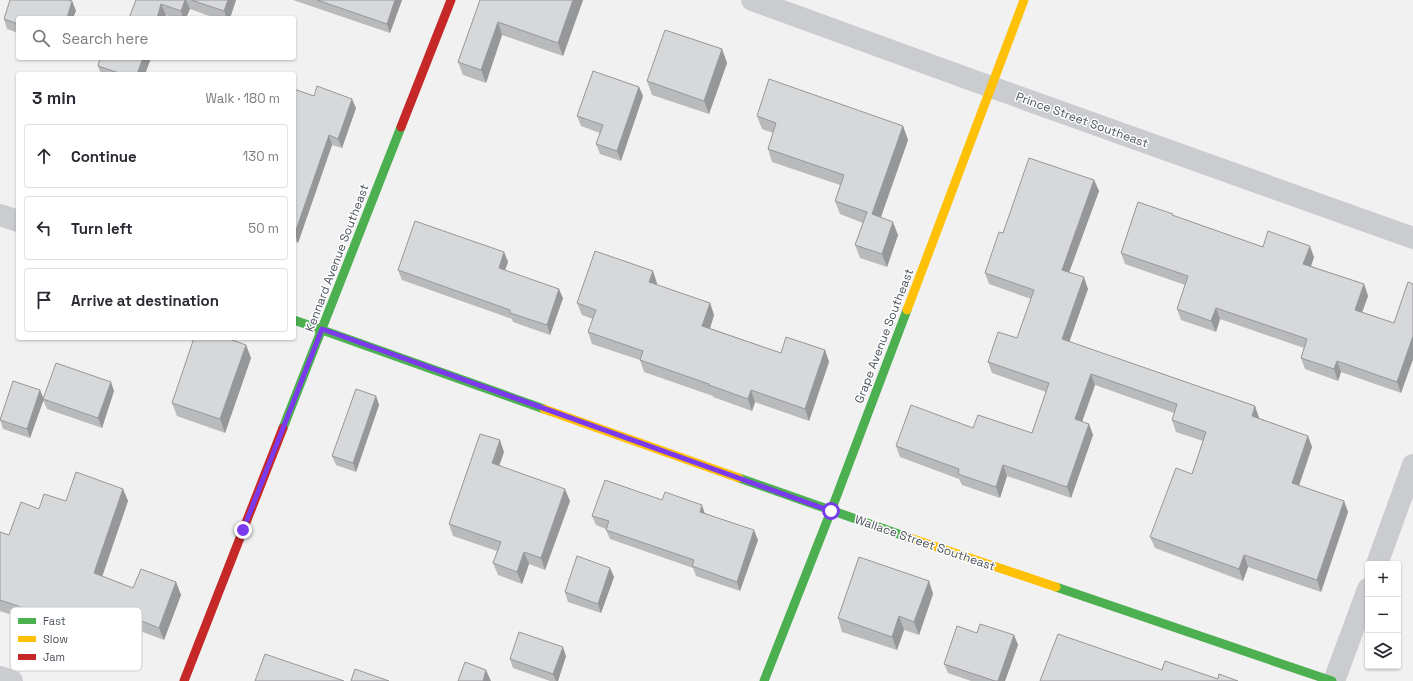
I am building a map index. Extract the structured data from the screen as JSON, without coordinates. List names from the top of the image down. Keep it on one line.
{"streets":{"street":["Prince Street Southeast","Kennard Avenue Southeast","Grape Avenue Southeast","Wallace Street Southeast"]},"crossings":[["Prince Street Southeast","Grape Avenue Southeast"],["Kennard Avenue Southeast","Wallace Street Southeast"],["Grape Avenue Southeast","Wallace Street Southeast"]],"legend":["Fast","Slow","Jam"],"page":{"search":"Search here","heading":["3 min","Walk · 180 m"],"list":[["Continue","130 m"],["Turn left","50 m"],"Arrive at destination"],"map_buttons":["+","−"]}}
